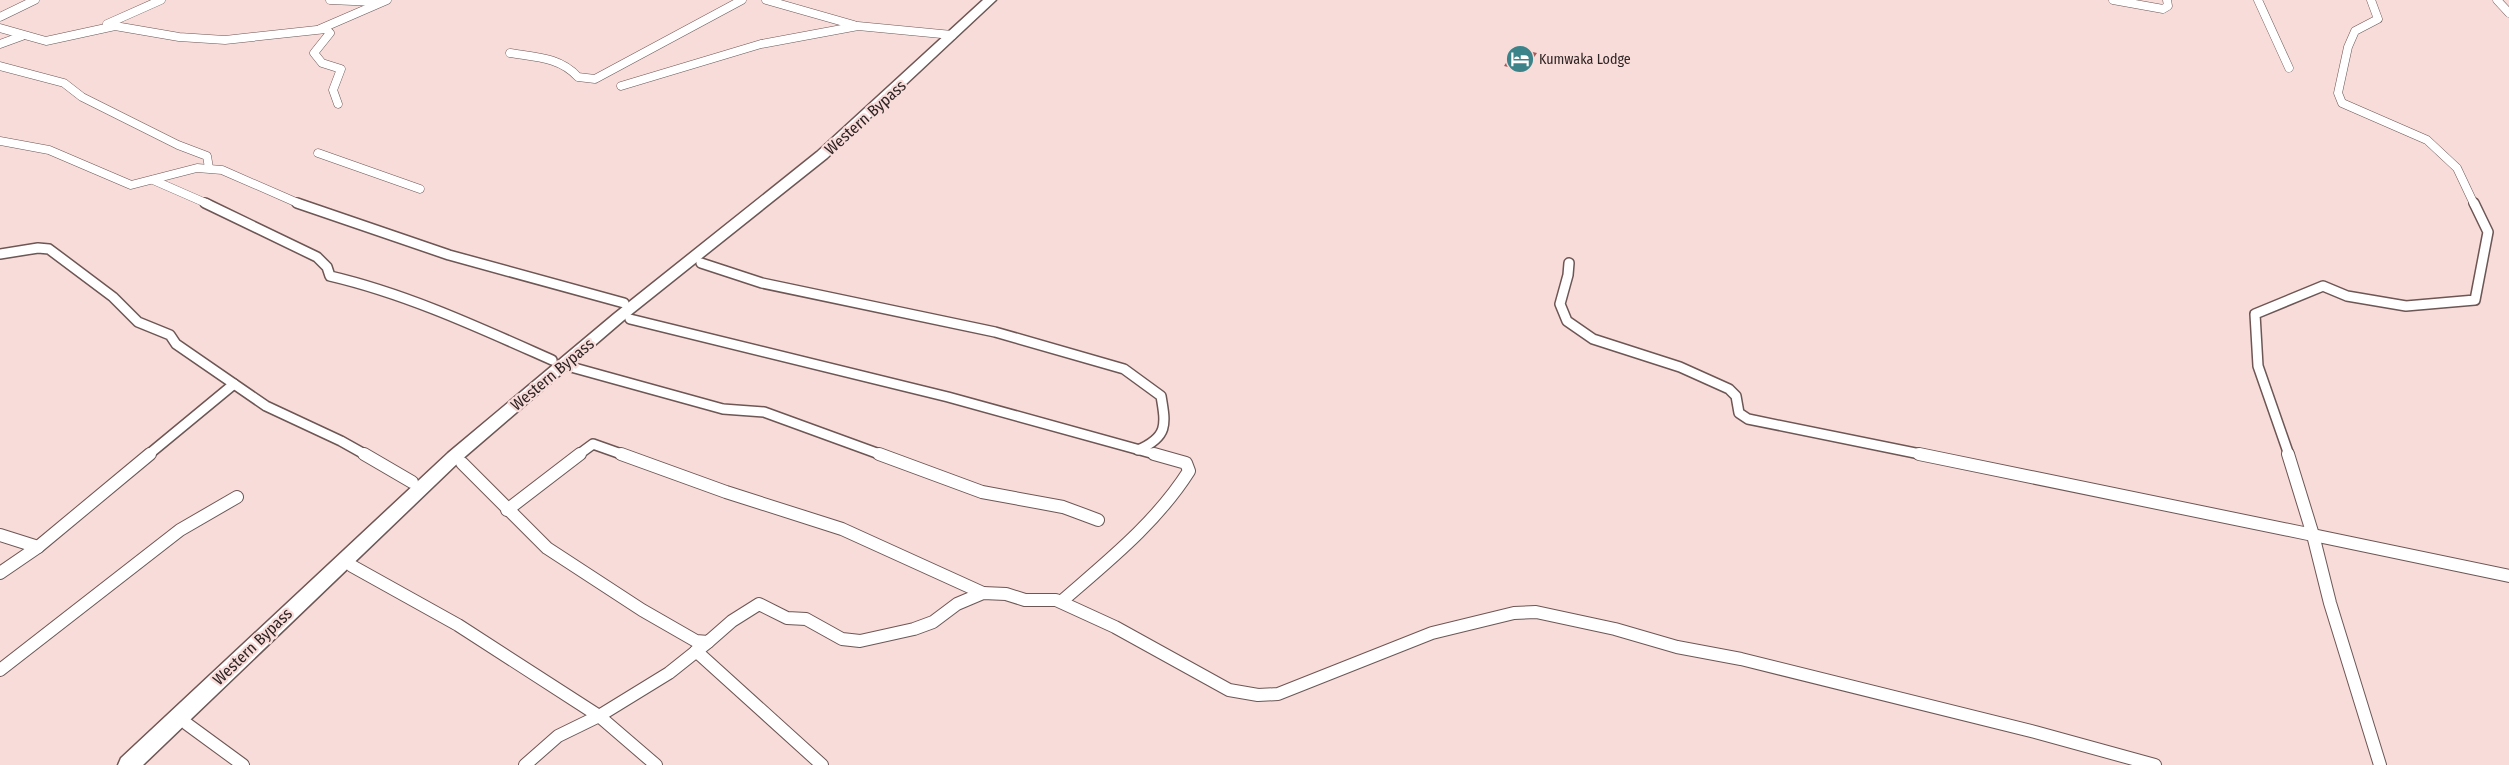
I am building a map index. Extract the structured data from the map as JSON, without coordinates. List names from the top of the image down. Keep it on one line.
{"streets":{"main road":["Western Bypass"]},"places":{"hotel":["Kumwaka Lodge"]}}
